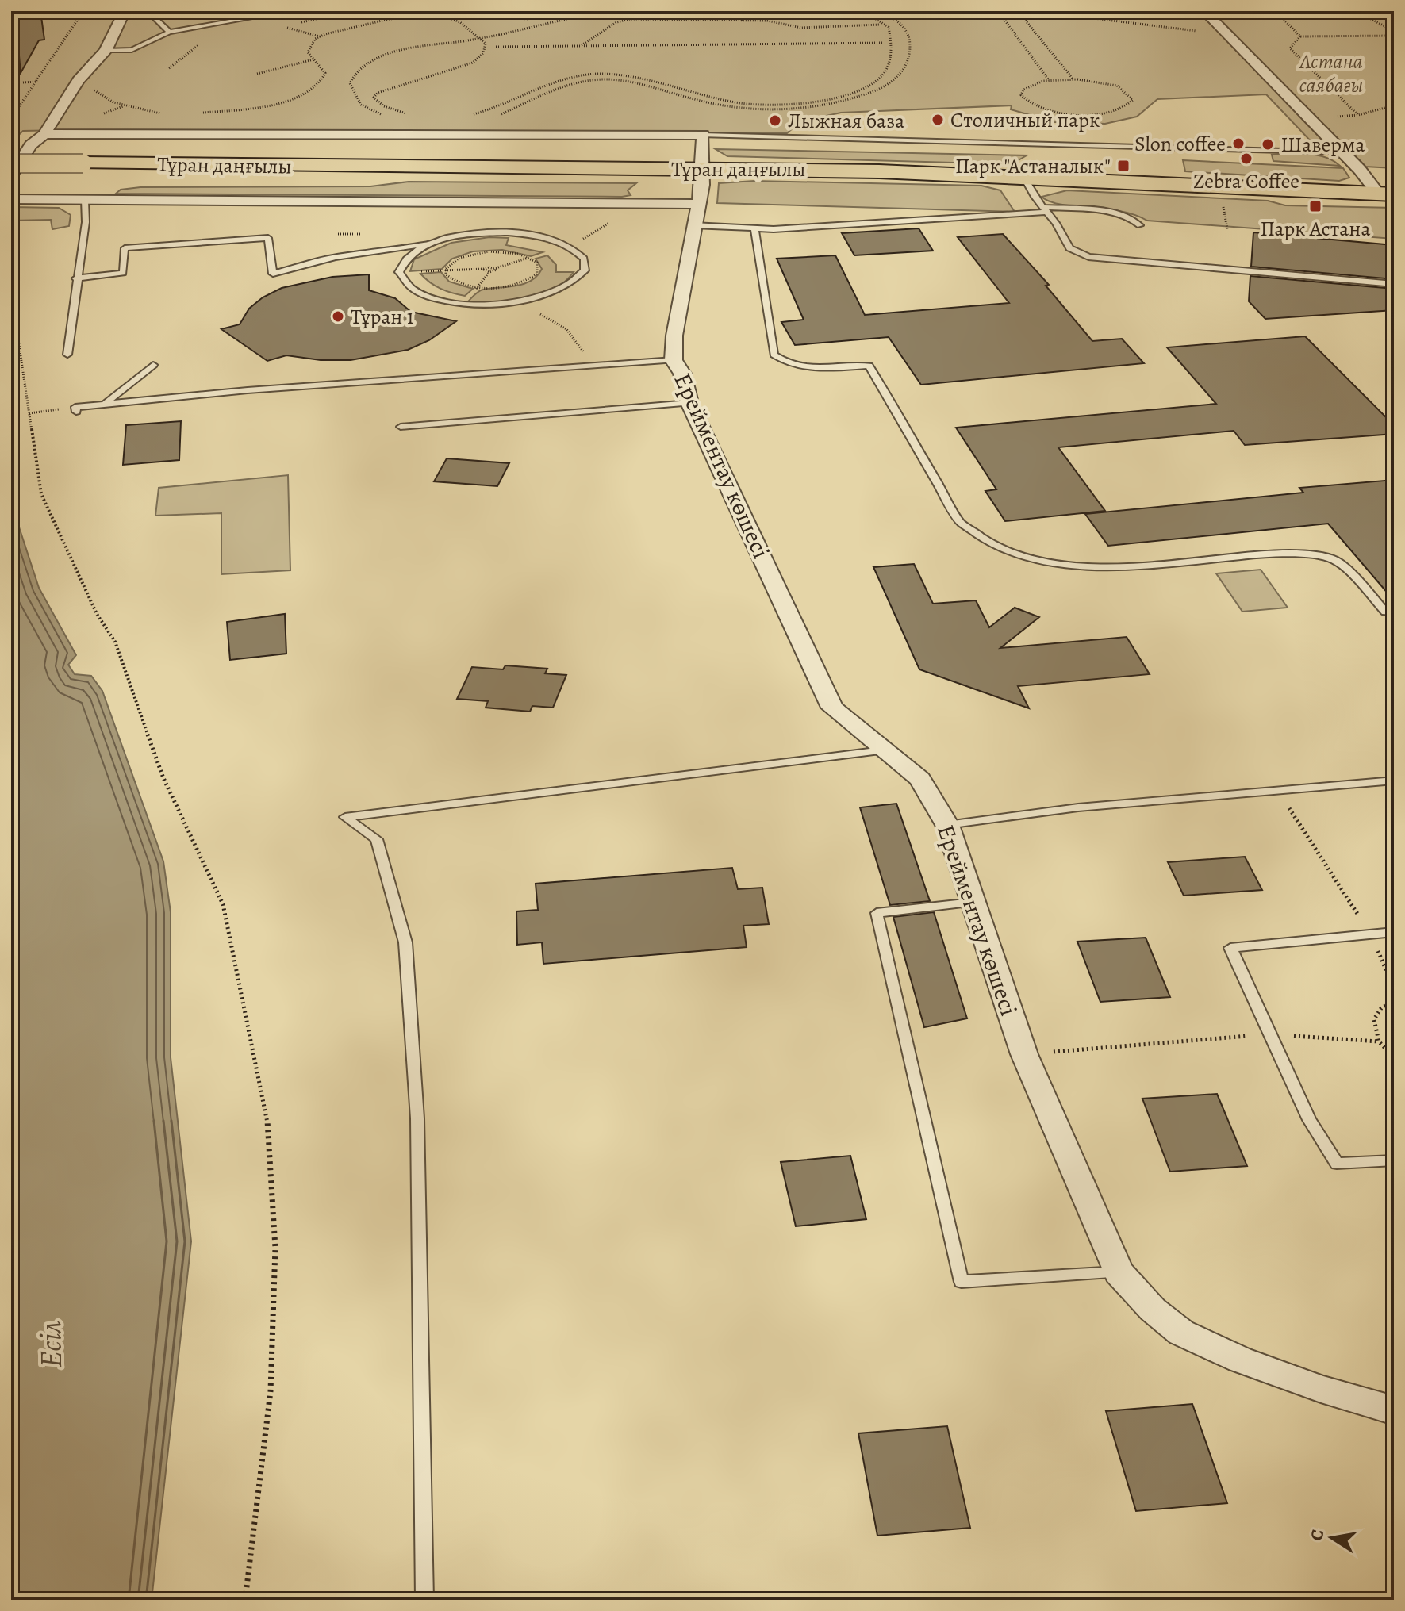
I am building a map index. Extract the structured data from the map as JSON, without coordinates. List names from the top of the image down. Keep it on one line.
{"streets":{"main road":["Тұран даңғылы"],"street":["Ерейментау көшесі"]},"crossings":[["Тұран даңғылы","Ерейментау көшесі"]],"water":["Есіл"],"parks":["Астана саябағы"],"places":{"other":["Столичный парк","Лыжная база","Slon coffee","Шаверма","Zebra Coffee","Тұран 1"],"transit":["Парк \"Астаналык\"","Парк Астана"]},"north":"left"}
